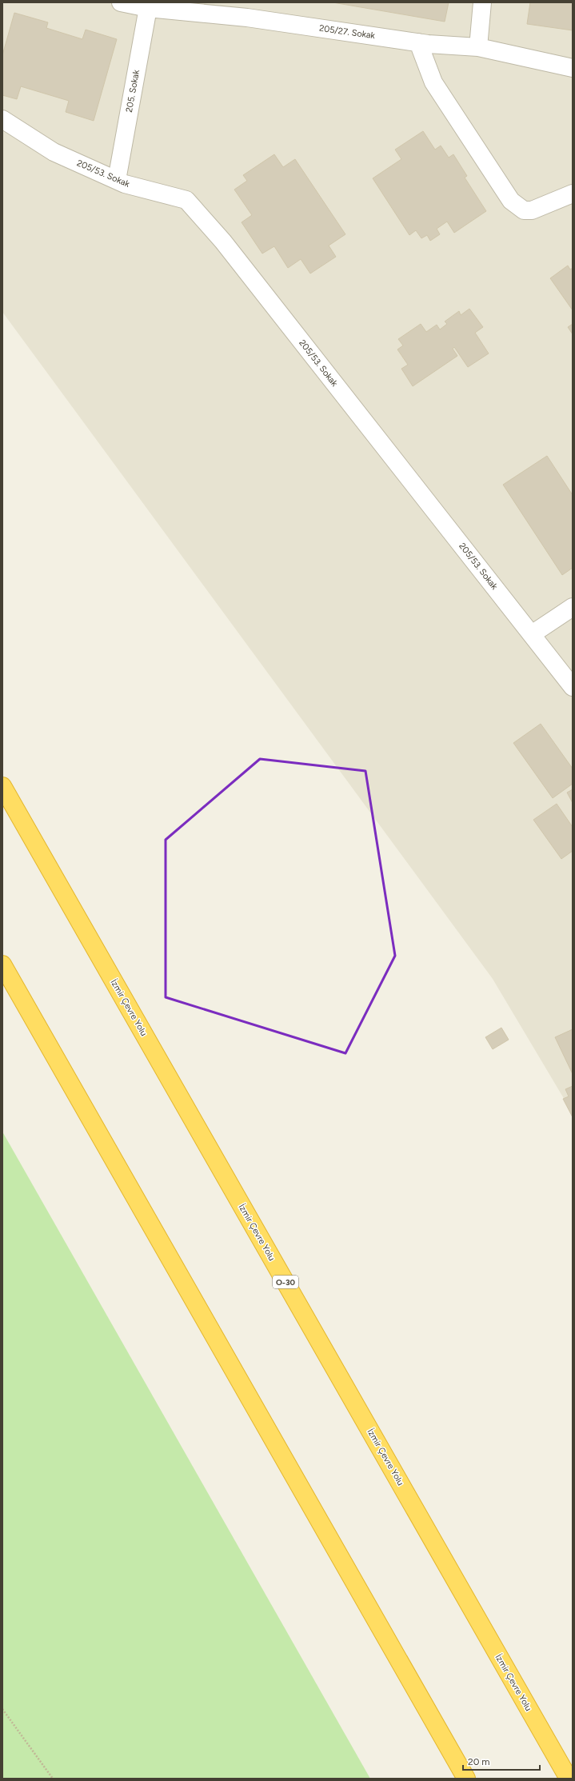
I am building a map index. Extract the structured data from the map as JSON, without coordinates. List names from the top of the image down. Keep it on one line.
{"streets":{"highway":["İzmir Çevre Yolu","O-30"],"street":["205/27. Sokak","205. Sokak","205/53. Sokak"]},"crossings":[["205/27. Sokak","205. Sokak"],["205. Sokak","205/53. Sokak"]],"scale_bar":"20 m"}
